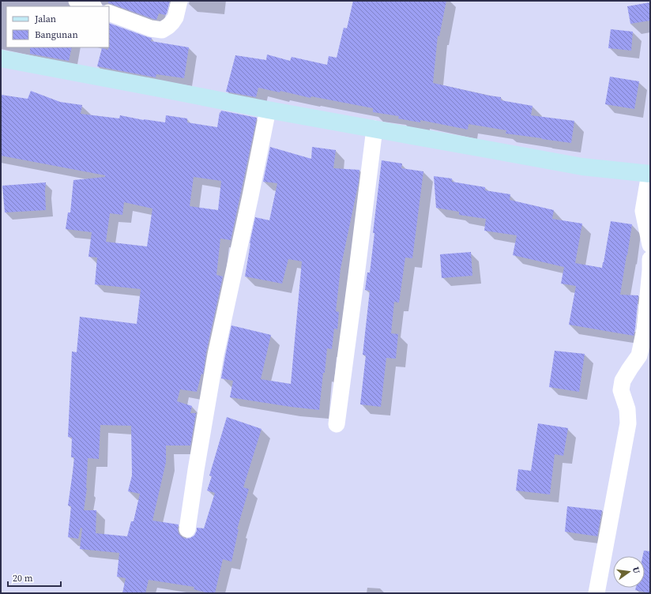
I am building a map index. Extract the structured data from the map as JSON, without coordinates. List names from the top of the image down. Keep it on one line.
{"legend":["Jalan","Bangunan"],"scale_bar":"20 m","north":"right"}
